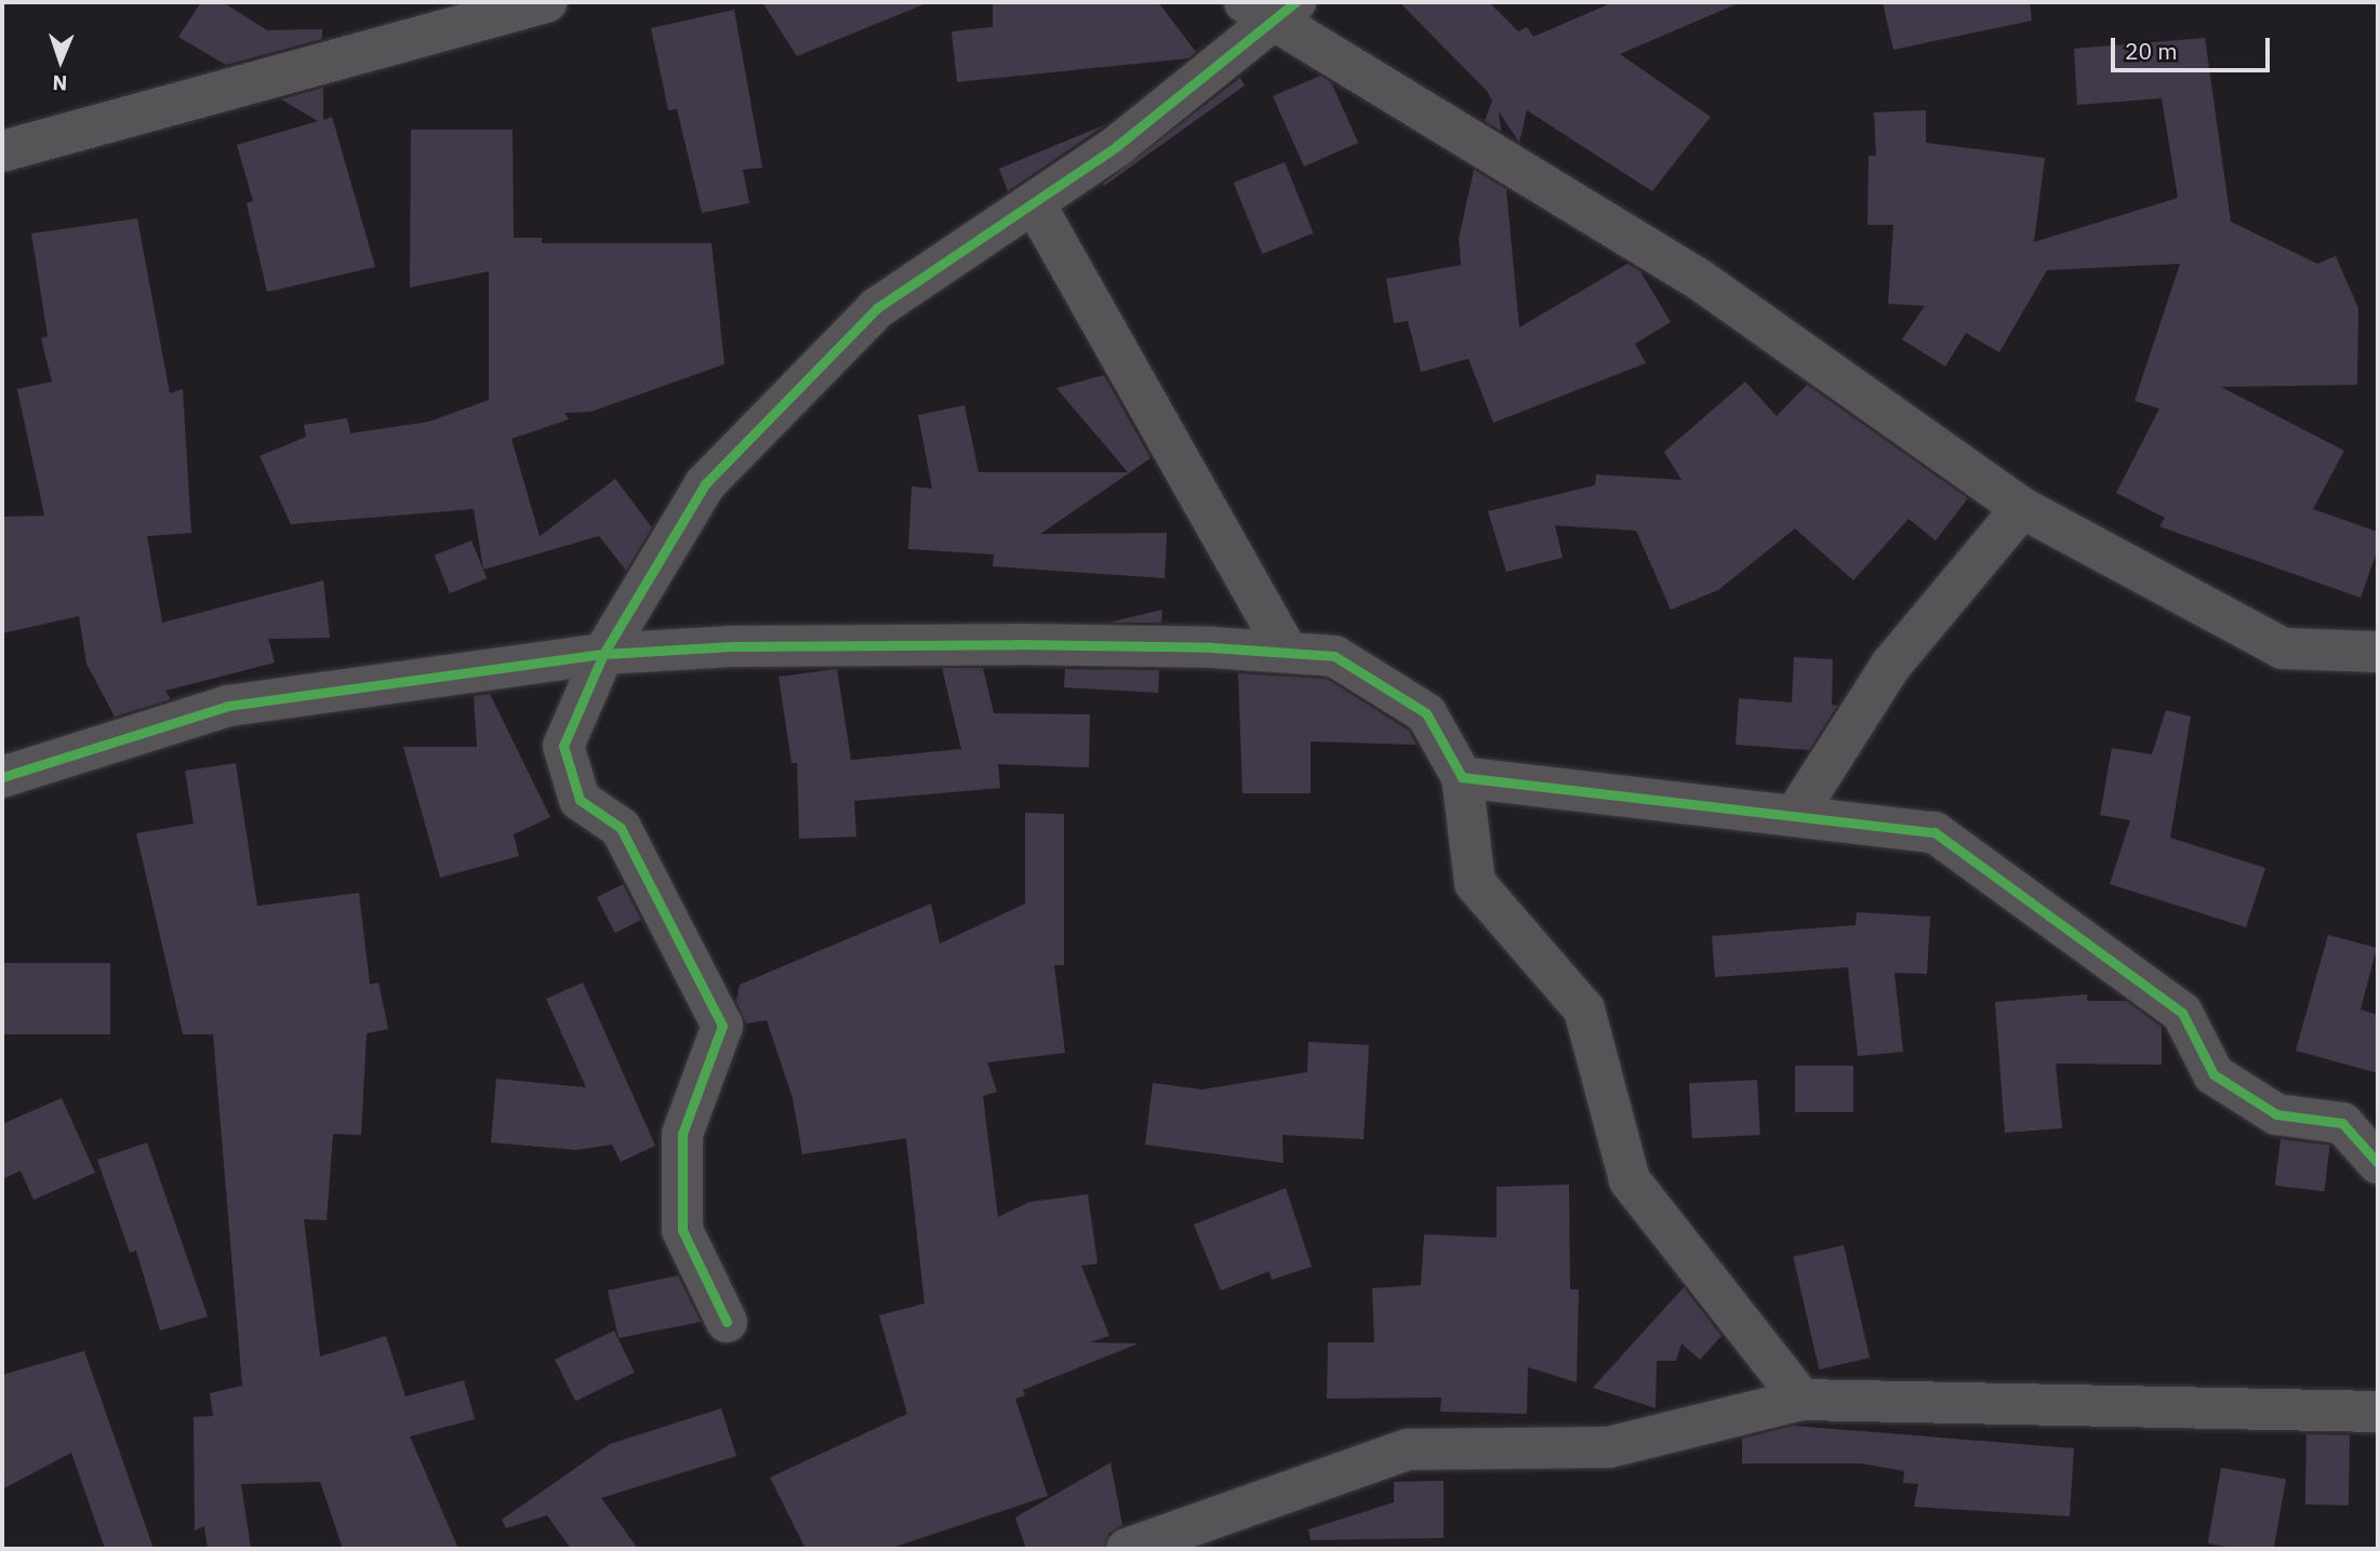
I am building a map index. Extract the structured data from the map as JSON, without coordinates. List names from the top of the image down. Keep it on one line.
{"scale_bar":"20 m","north":"bottom"}
